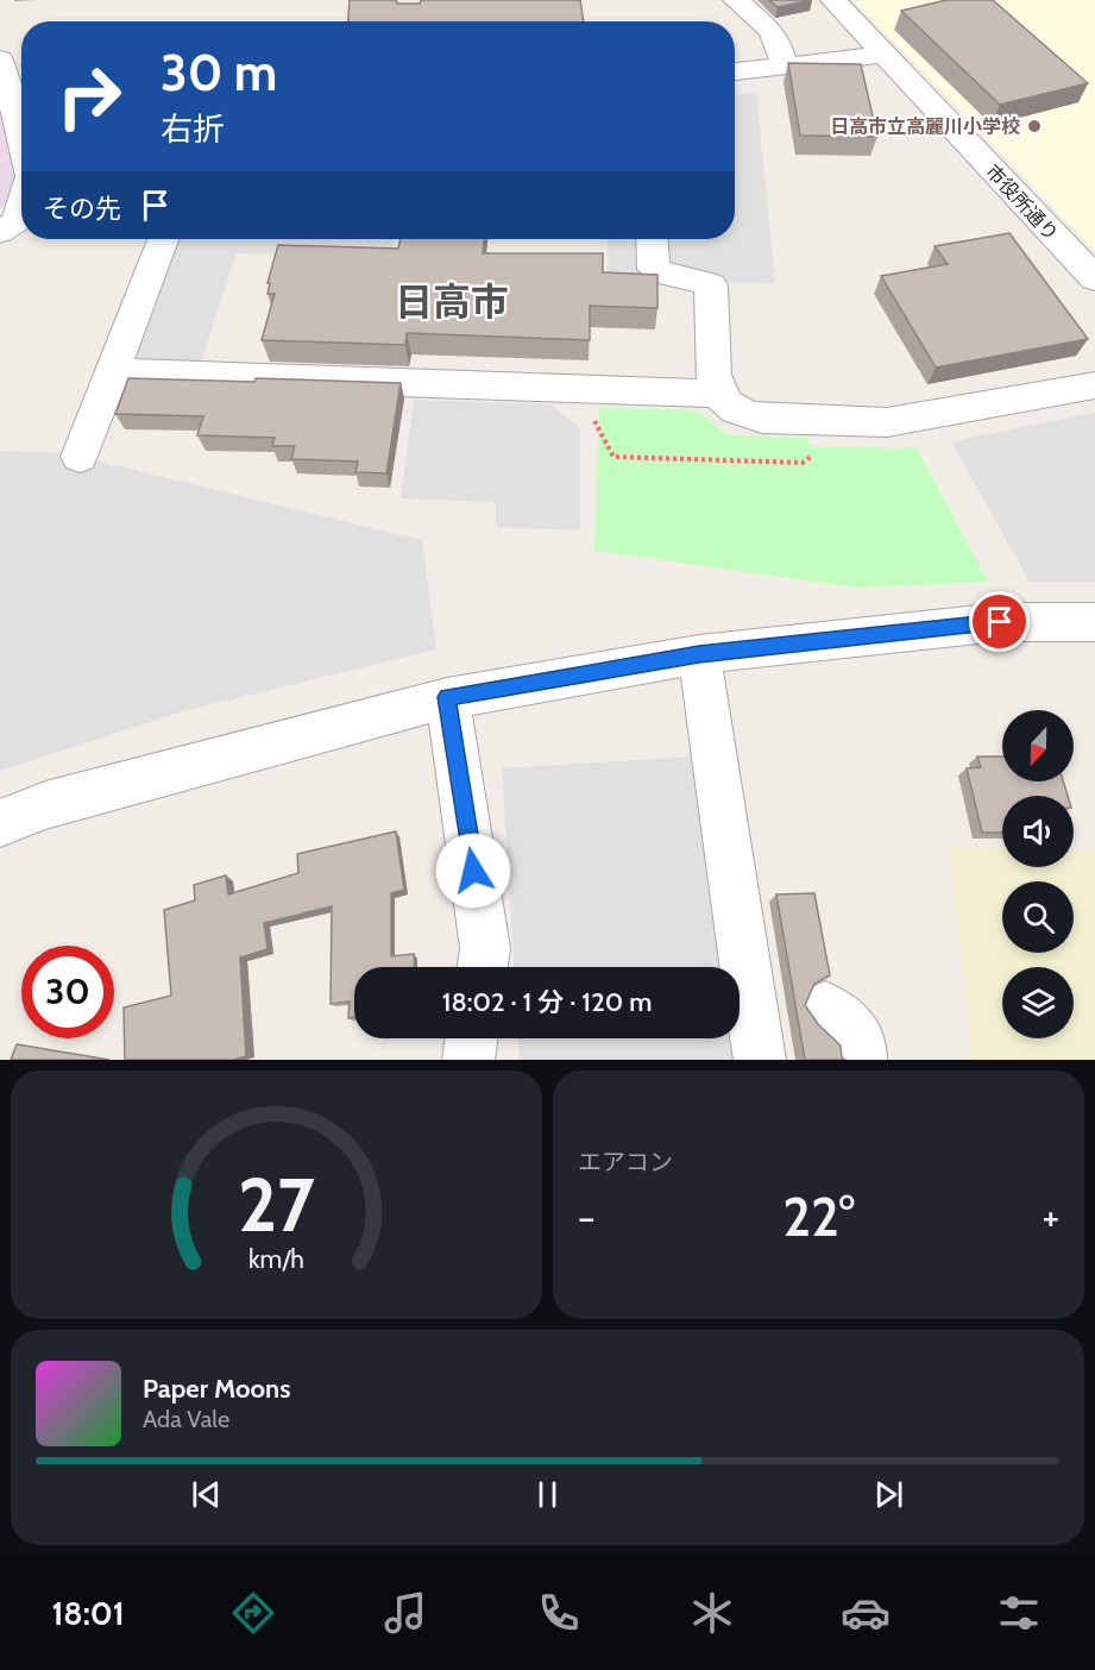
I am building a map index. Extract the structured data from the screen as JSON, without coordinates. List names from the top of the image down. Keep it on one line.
{"streets":{"street":["市役所通り"]},"districts":["日高市"],"places":["日高市立高麗川小学校"],"north":"bottom","page":{"turn":["30 m","右折"],"then":"その先","limit":"30","trip":"18:02 · 1 分 · 120 m","tile":"エアコン","heat":["−","22°","+"],"song":["Paper Moons","Ada Vale"],"tabs":"18:01","gauge":["27","km/h"]}}
